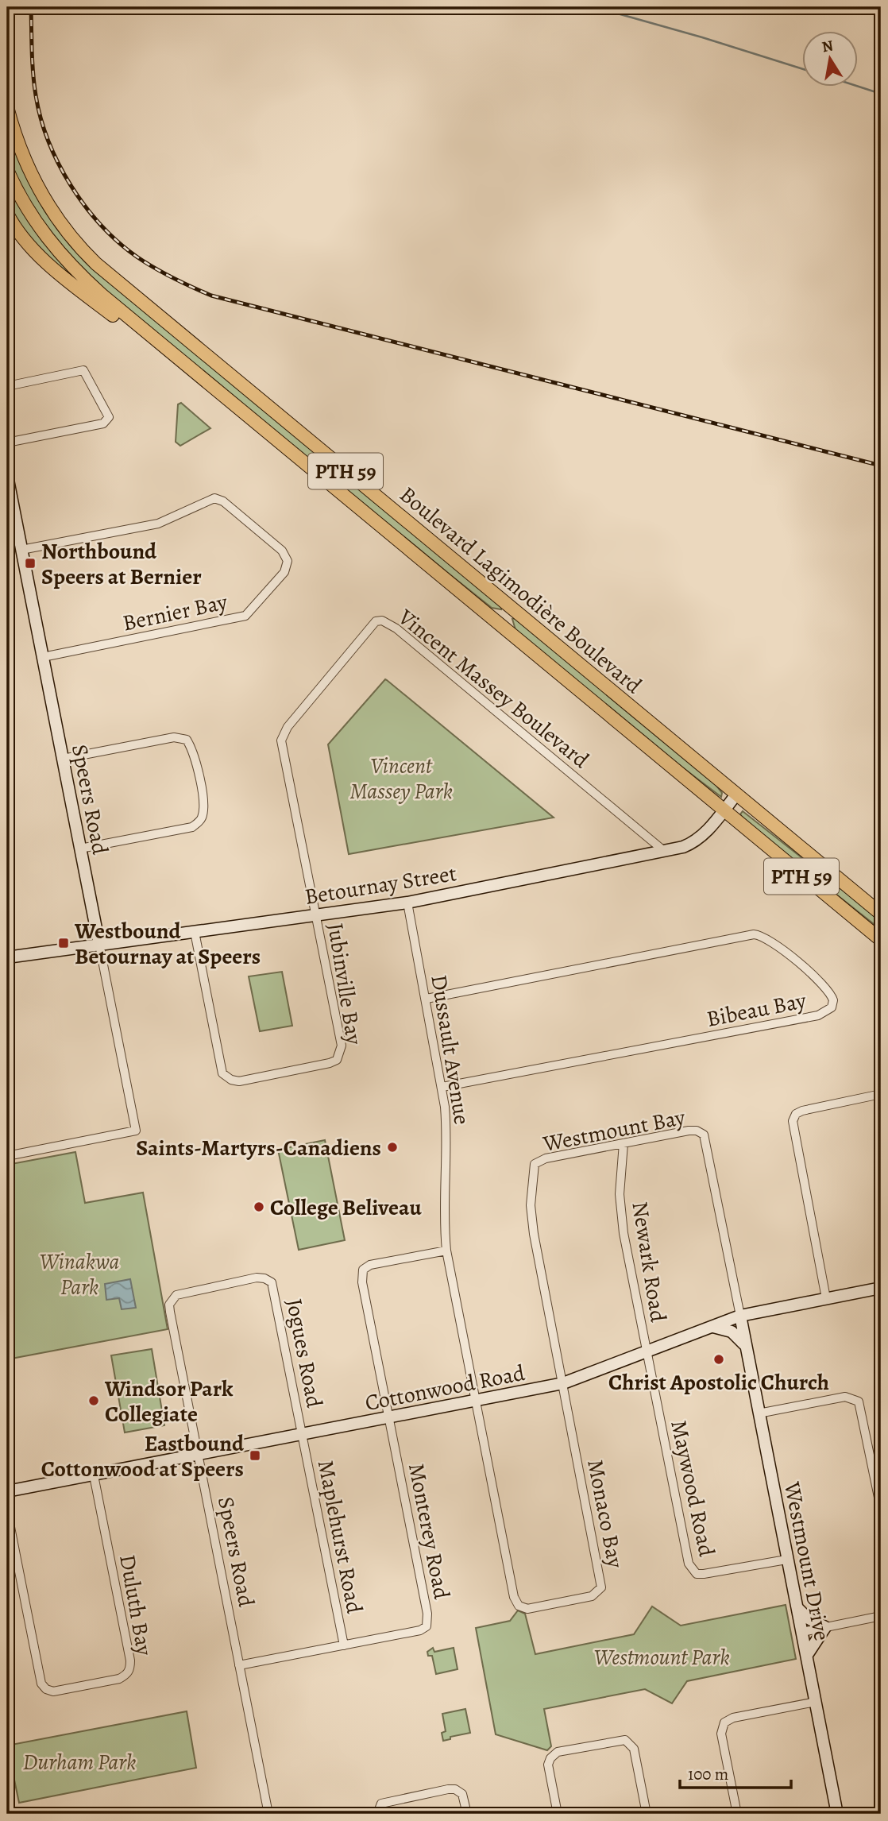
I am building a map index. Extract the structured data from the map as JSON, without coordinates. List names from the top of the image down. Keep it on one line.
{"streets":{"main road":["PTH 59","Boulevard Lagimodière Boulevard"],"street":["Bernier Bay","Vincent Massey Boulevard","Speers Road","Betournay Street","Jubinville Bay","Bibeau Bay","Dussault Avenue","Westmount Bay","Newark Road","Jogues Road","Cottonwood Road","Maywood Road","Monaco Bay","Monterey Road","Maplehurst Road","Westmount Drive","Duluth Bay"]},"crossings":[["Boulevard Lagimodière Boulevard","Betournay Street"],["Bernier Bay","Speers Road"],["Vincent Massey Boulevard","Betournay Street"],["Vincent Massey Boulevard","Jubinville Bay"],["Speers Road","Betournay Street"],["Speers Road","Jogues Road"],["Speers Road","Cottonwood Road"],["Speers Road","Monterey Road"],["Betournay Street","Jubinville Bay"],["Betournay Street","Dussault Avenue"],["Bibeau Bay","Dussault Avenue"],["Dussault Avenue","Cottonwood Road"],["Dussault Avenue","Monaco Bay"],["Westmount Bay","Newark Road"],["Westmount Bay","Cottonwood Road"],["Westmount Bay","Monaco Bay"],["Westmount Bay","Westmount Drive"],["Newark Road","Cottonwood Road"],["Newark Road","Maywood Road"],["Jogues Road","Cottonwood Road"],["Jogues Road","Maplehurst Road"],["Cottonwood Road","Maywood Road"],["Cottonwood Road","Monaco Bay"],["Cottonwood Road","Monterey Road"],["Cottonwood Road","Maplehurst Road"],["Cottonwood Road","Westmount Drive"],["Cottonwood Road","Duluth Bay"],["Maywood Road","Westmount Drive"],["Monterey Road","Maplehurst Road"]],"parks":["Vincent Massey Park","Winakwa Park","Westmount Park","Durham Park"],"places":{"transit":["Northbound Speers at Bernier","Westbound Betournay at Speers","Eastbound Cottonwood at Speers"],"other":["Saints-Martyrs-Canadiens","College Beliveau","Christ Apostolic Church","Windsor Park Collegiate"]},"scale_bar":"100 m","north":"top"}
